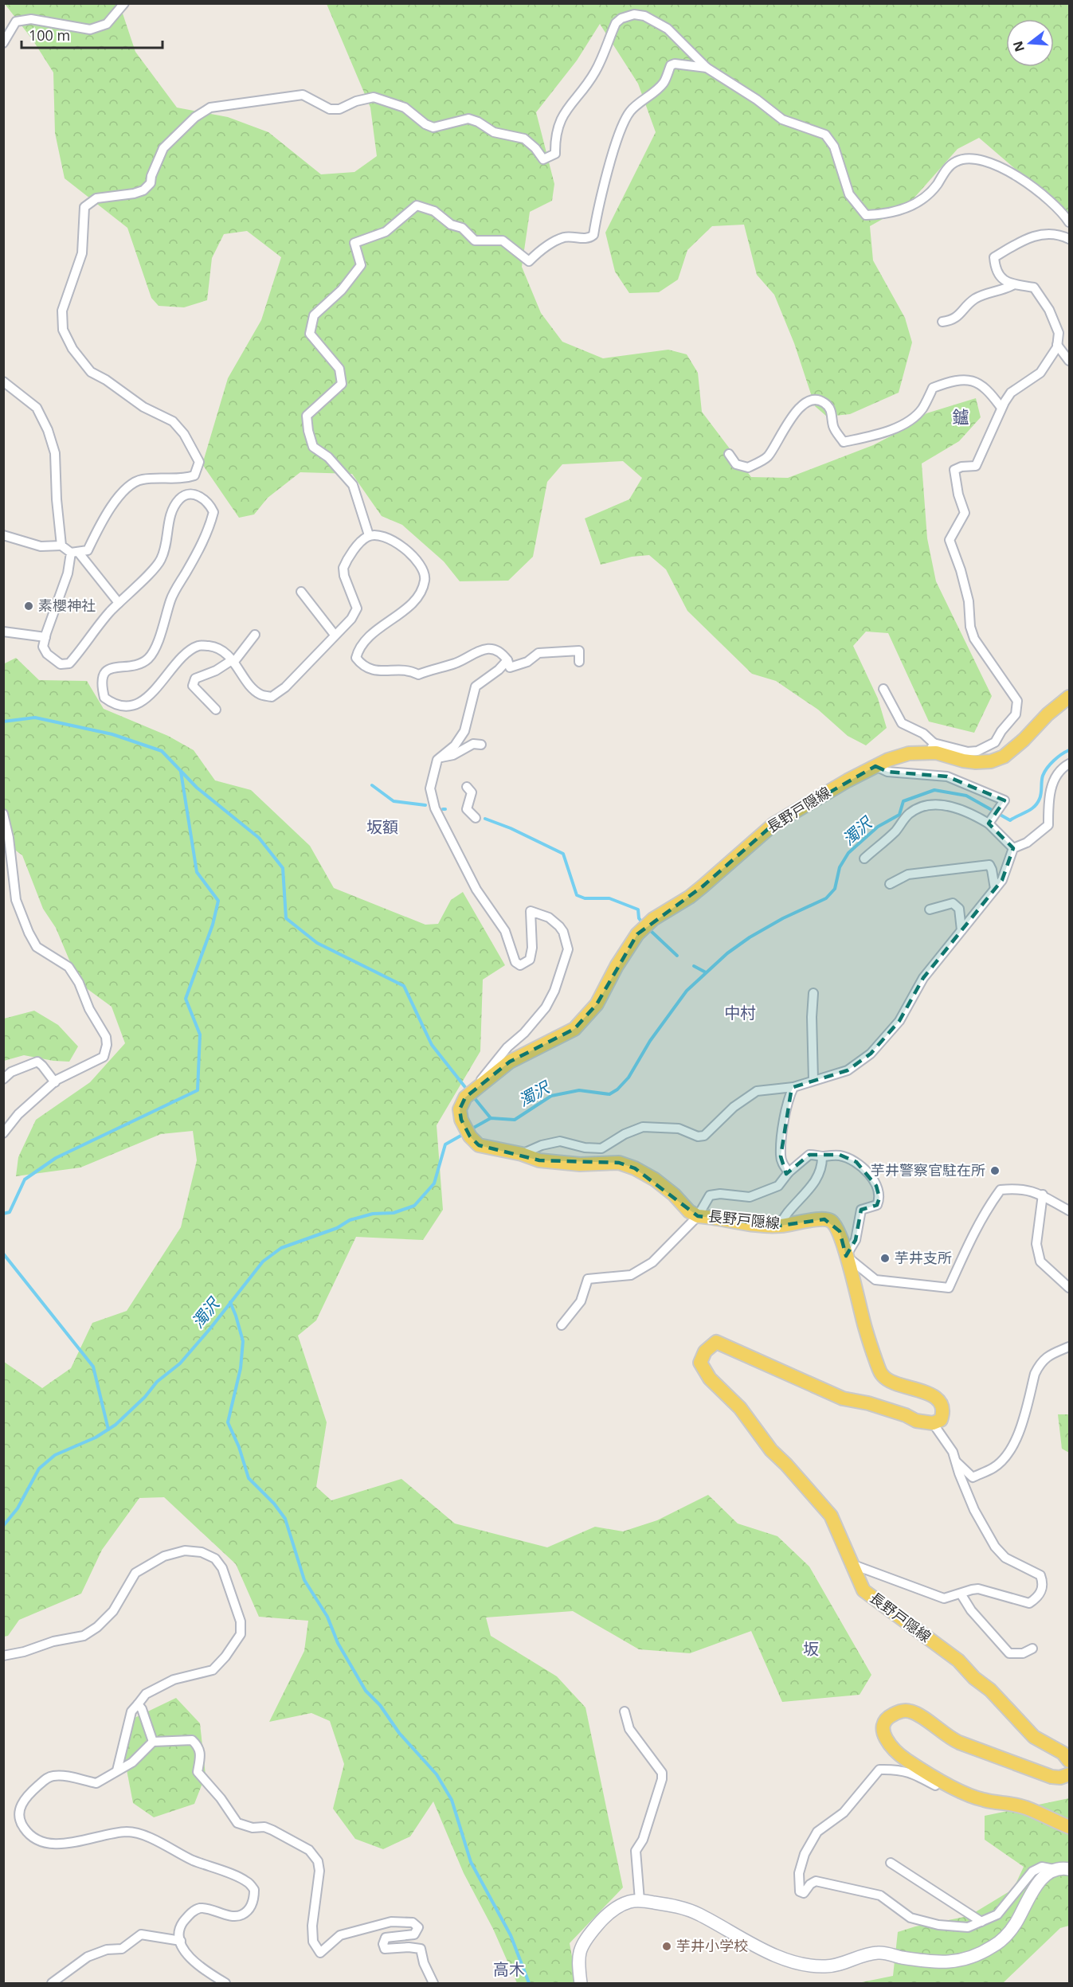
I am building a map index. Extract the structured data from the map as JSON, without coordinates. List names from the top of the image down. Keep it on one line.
{"streets":{"main road":["長野戸隠線"]},"districts":["鑪","坂額","中村","坂","高木"],"water":["濁沢"],"places":["素櫻神社","芋井警察官駐在所","芋井支所","芋井小学校"],"scale_bar":"100 m","north":"left"}
